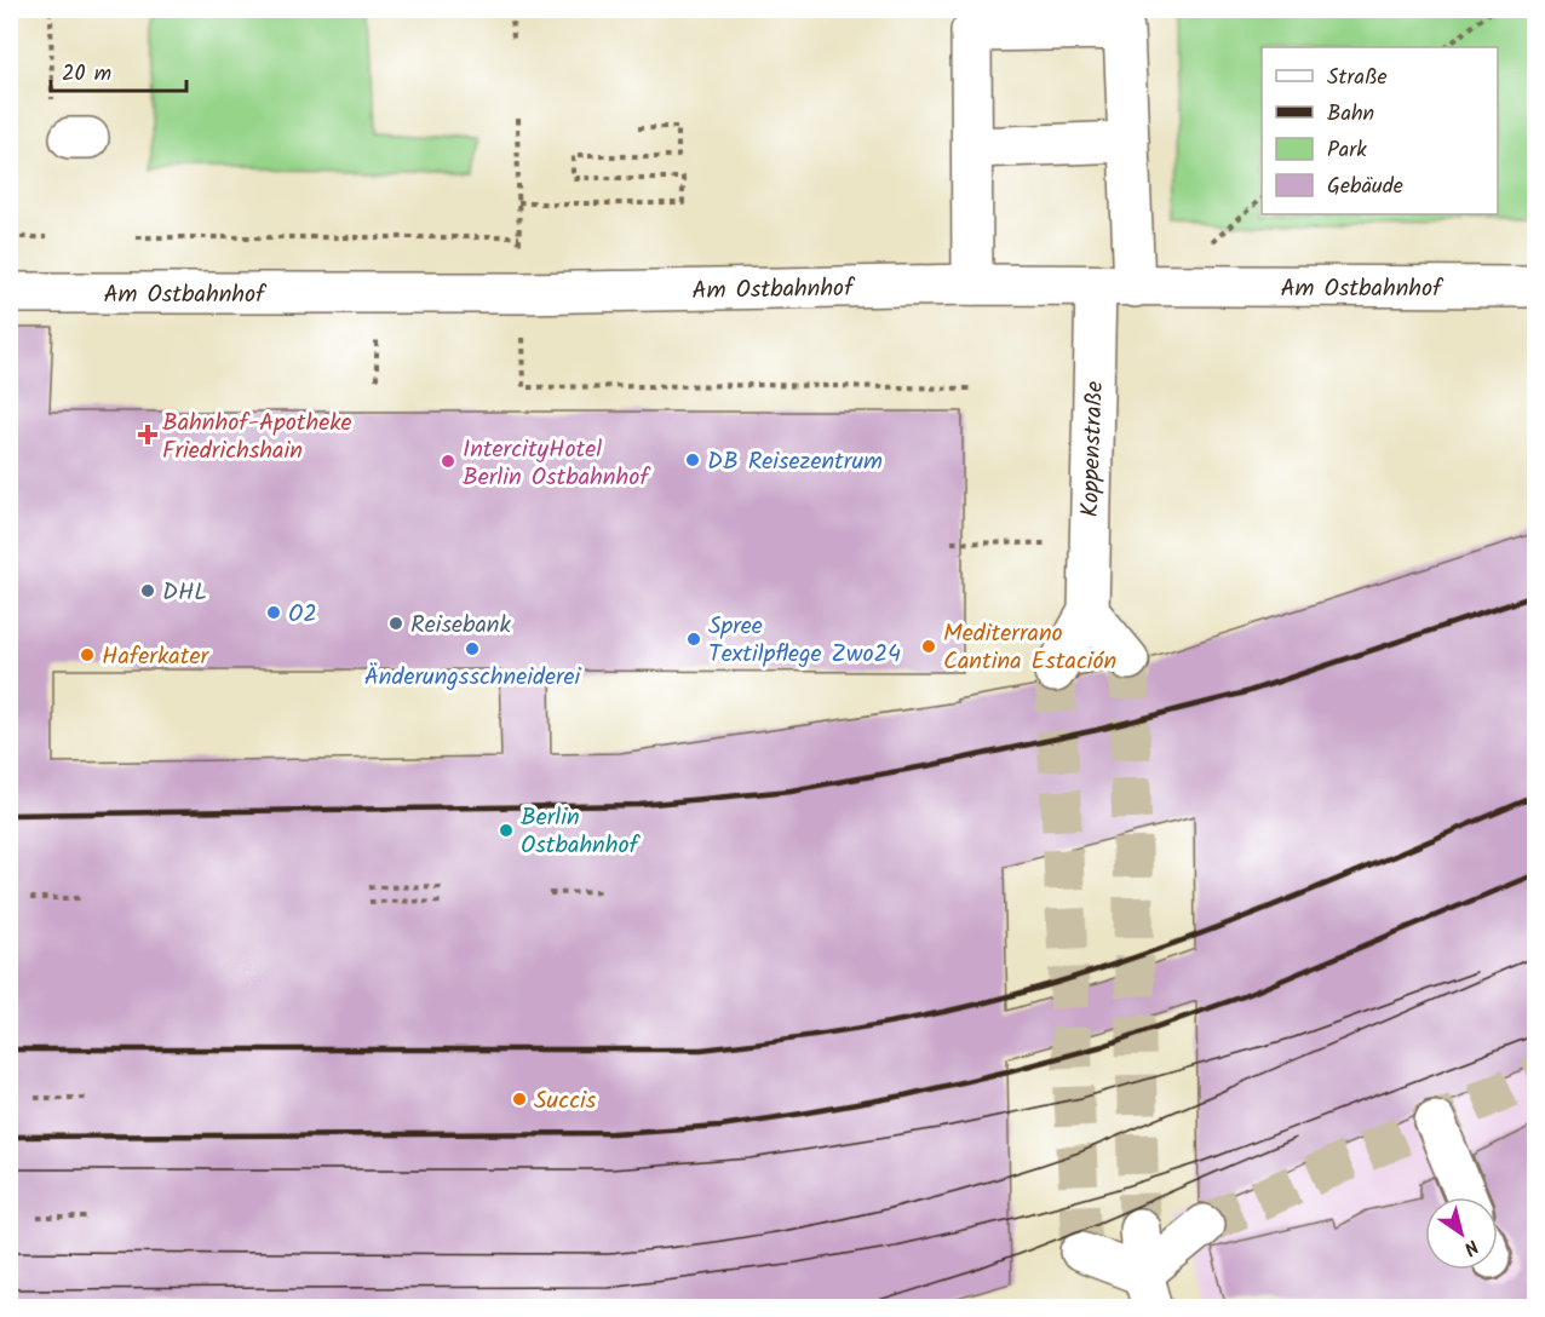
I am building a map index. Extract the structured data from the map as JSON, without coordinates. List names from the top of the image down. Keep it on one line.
{"streets":{"street":["Am Ostbahnhof","Koppenstraße"]},"crossings":[["Am Ostbahnhof","Koppenstraße"]],"places":{"health":["Bahnhof-Apotheke Friedrichshain"],"other":["DB Reisezentrum","IntercityHotel Berlin Ostbahnhof","DHL","O2","Reisebank","Spree Textilpflege Zwo24","Mediterrano Cantina Estación","Änderungsschneiderei","Haferkater","Berlin Ostbahnhof","Succis"]},"legend":["Straße","Bahn","Park","Gebäude"],"scale_bar":"20 m","north":"bottom right"}
